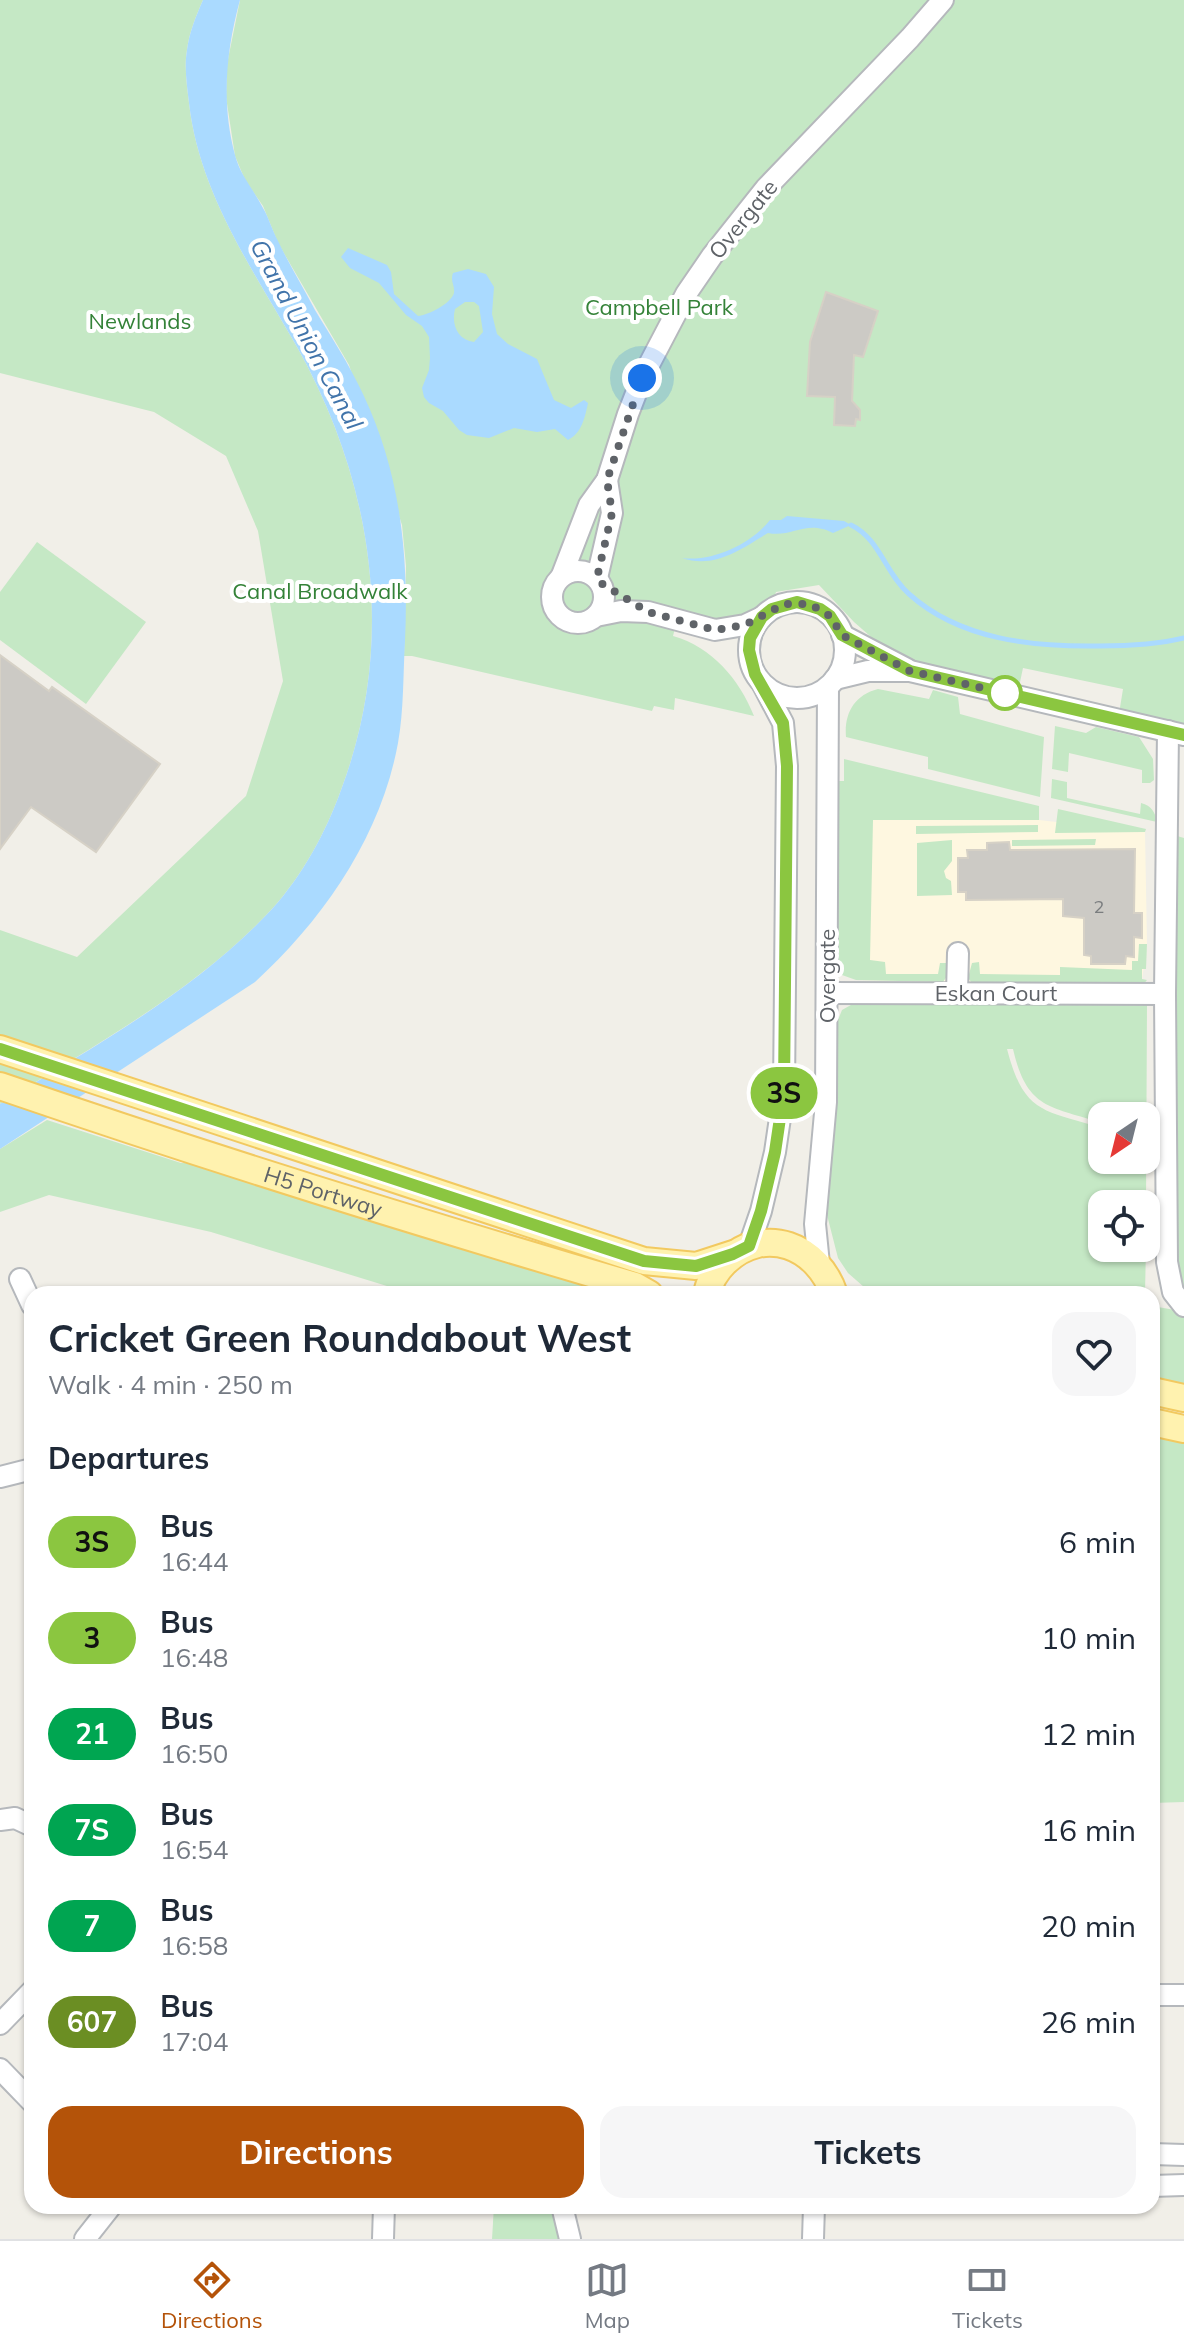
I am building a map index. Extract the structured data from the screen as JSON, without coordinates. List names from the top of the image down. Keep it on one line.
{"streets":{"main road":["H5 Portway"],"street":["Overgate","Eskan Court"]},"crossings":[["Overgate","Eskan Court"],["Overgate","H5 Portway"]],"water":["Grand Union Canal"],"parks":["Campbell Park","Newlands","Canal Broadwalk"],"lines":["bus line 3S"],"house_numbers":["2"],"north":"bottom left","page":{"on_map":"3S","heading":[["Cricket Green Roundabout West","Walk · 4 min · 250 m"],"Departures"],"list":[{"mark":"3S","name":"Bus","note":"16:44","value":"6 min"},{"mark":"3","name":"Bus","note":"16:48","value":"10 min"},{"mark":"21","name":"Bus","note":"16:50","value":"12 min"},{"mark":"7S","name":"Bus","note":"16:54","value":"16 min"},{"mark":"7","name":"Bus","note":"16:58","value":"20 min"},{"mark":"607","name":"Bus","note":"17:04","value":"26 min"}],"buttons":["Directions","Tickets"],"tabs":["Directions","Map","Tickets"]}}
